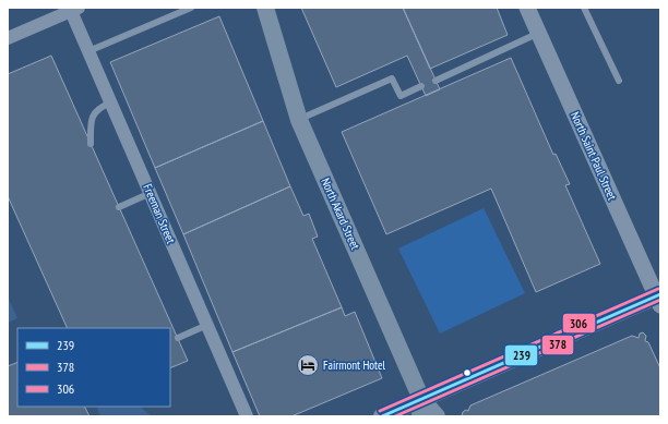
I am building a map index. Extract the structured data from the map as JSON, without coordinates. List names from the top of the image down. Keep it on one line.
{"streets":{"main road":["North Akard Street"],"street":["North Saint Paul Street","Freeman Street"]},"places":{"hotel":["Fairmont Hotel"]},"lines":["transit line 306","transit line 239","transit line 378"],"legend":["239","378","306"]}
